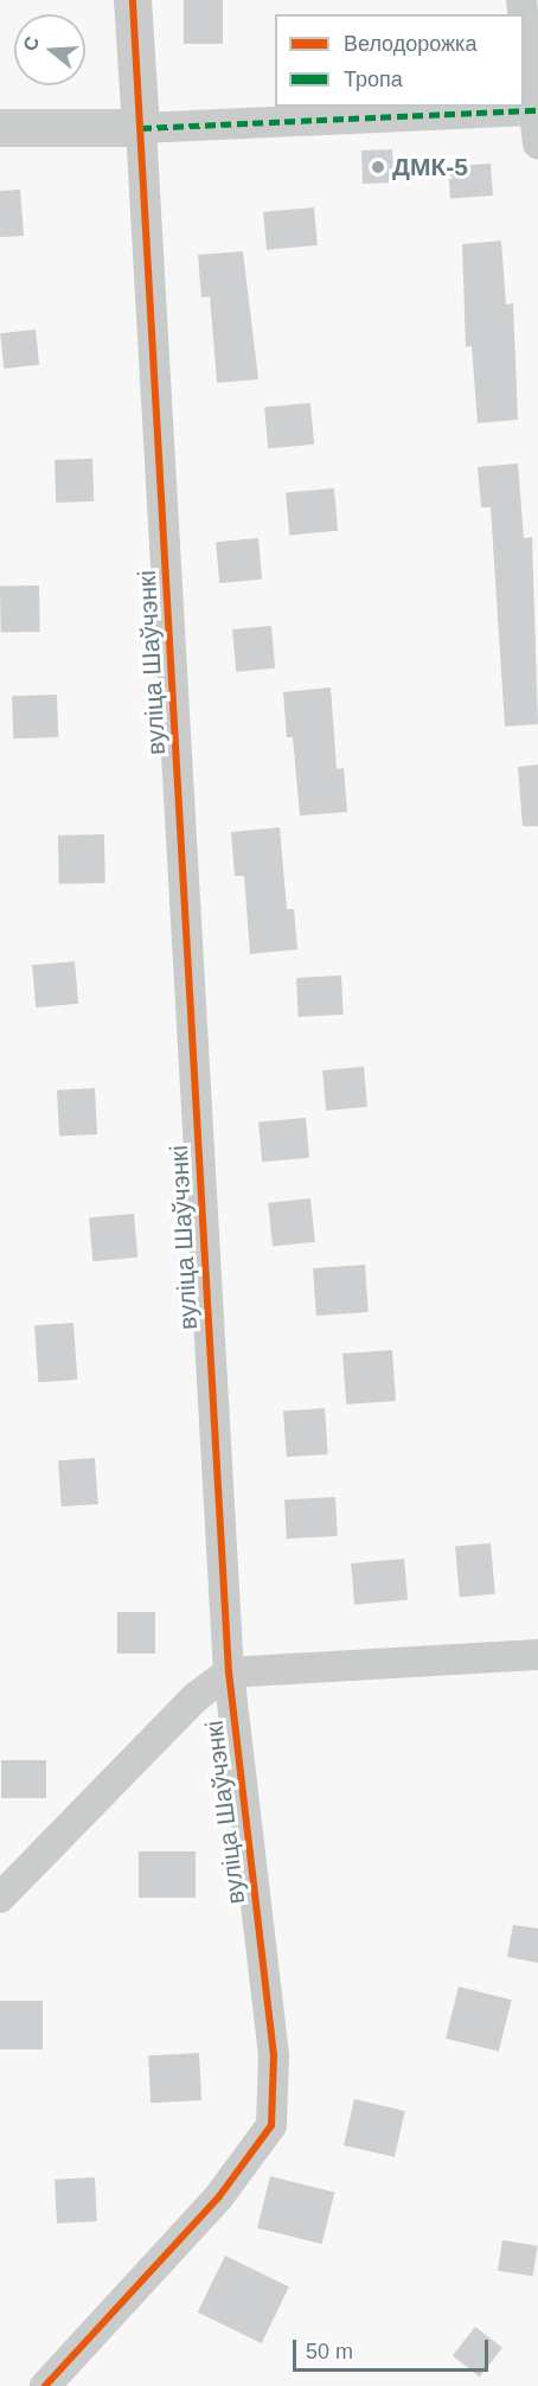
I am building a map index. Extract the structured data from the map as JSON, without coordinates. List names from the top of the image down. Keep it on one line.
{"streets":{"street":["вуліца Шаўчэнкі"]},"places":["ДМК-5"],"legend":["Велодорожка","Тропа"],"scale_bar":"50 m","north":"left"}
